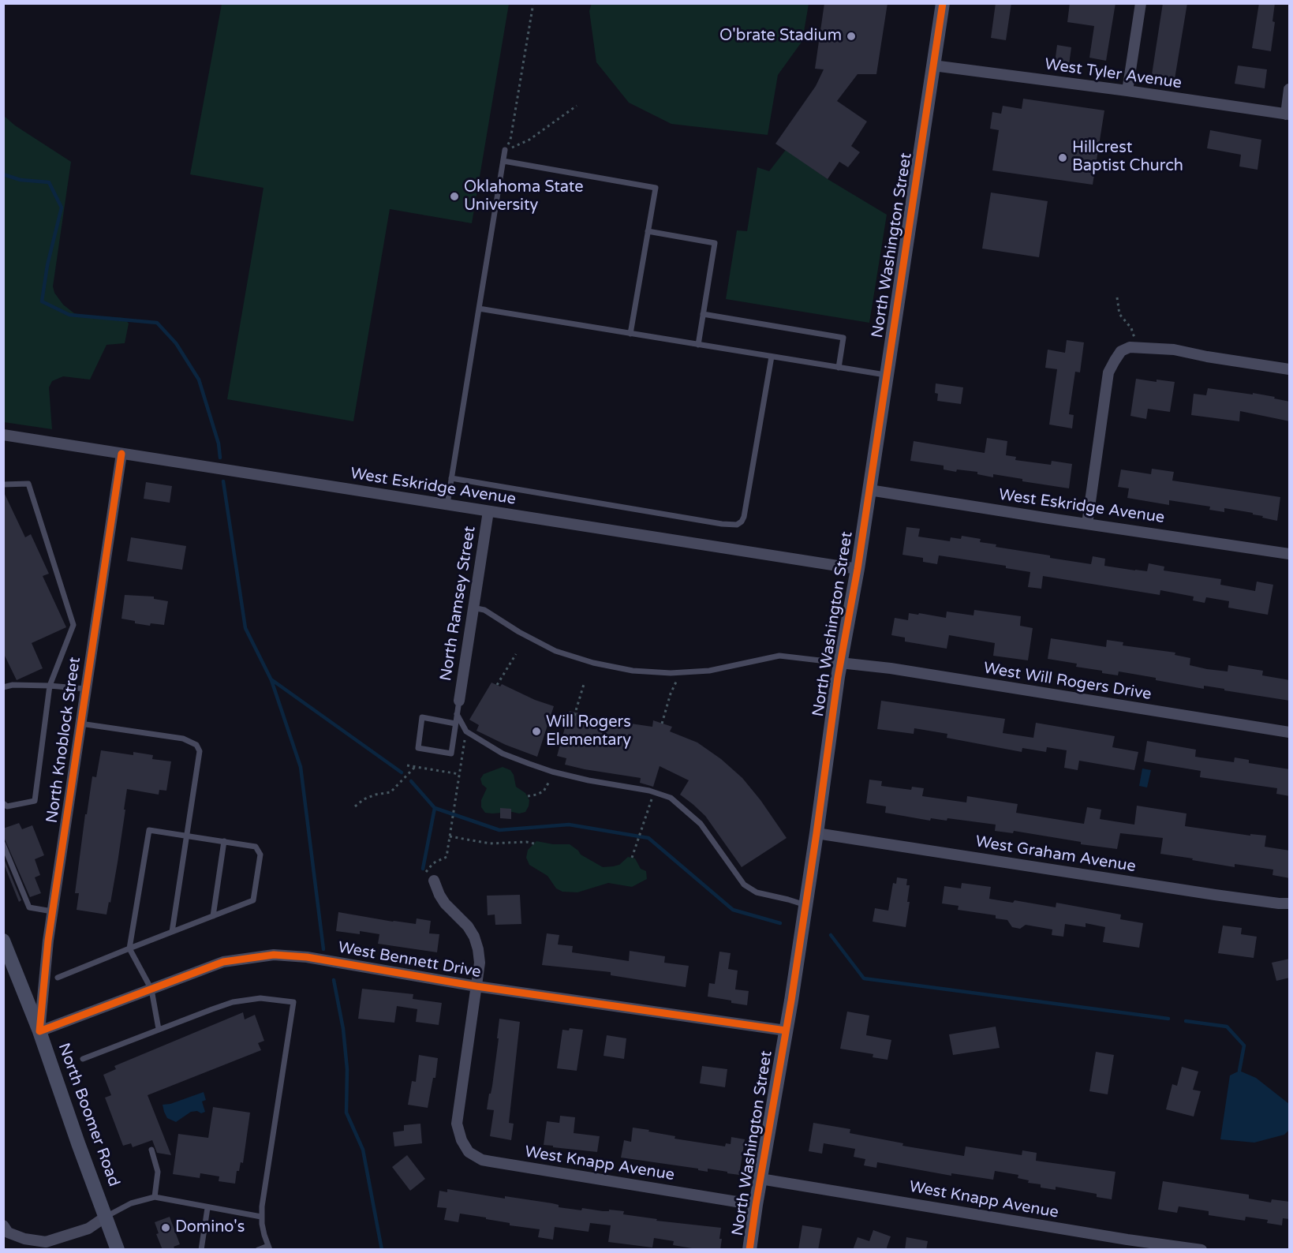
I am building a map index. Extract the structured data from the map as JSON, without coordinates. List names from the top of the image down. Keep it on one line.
{"streets":{"main road":["North Washington Street","North Boomer Road"],"street":["West Tyler Avenue","West Eskridge Avenue","North Ramsey Street","West Will Rogers Drive","North Knoblock Street","West Graham Avenue","West Bennett Drive","West Knapp Avenue"]},"crossings":[["West Tyler Avenue","North Washington Street"],["North Washington Street","West Eskridge Avenue"],["North Washington Street","West Will Rogers Drive"],["North Washington Street","West Graham Avenue"],["North Washington Street","West Bennett Drive"],["North Washington Street","West Knapp Avenue"],["West Eskridge Avenue","North Ramsey Street"],["West Eskridge Avenue","North Knoblock Street"],["North Knoblock Street","West Bennett Drive"],["North Knoblock Street","North Boomer Road"],["West Bennett Drive","North Boomer Road"],["West Bennett Drive","West Knapp Avenue"]],"places":["O'brate Stadium","Hillcrest Baptist Church","Oklahoma State University","Will Rogers Elementary","Domino's"]}
